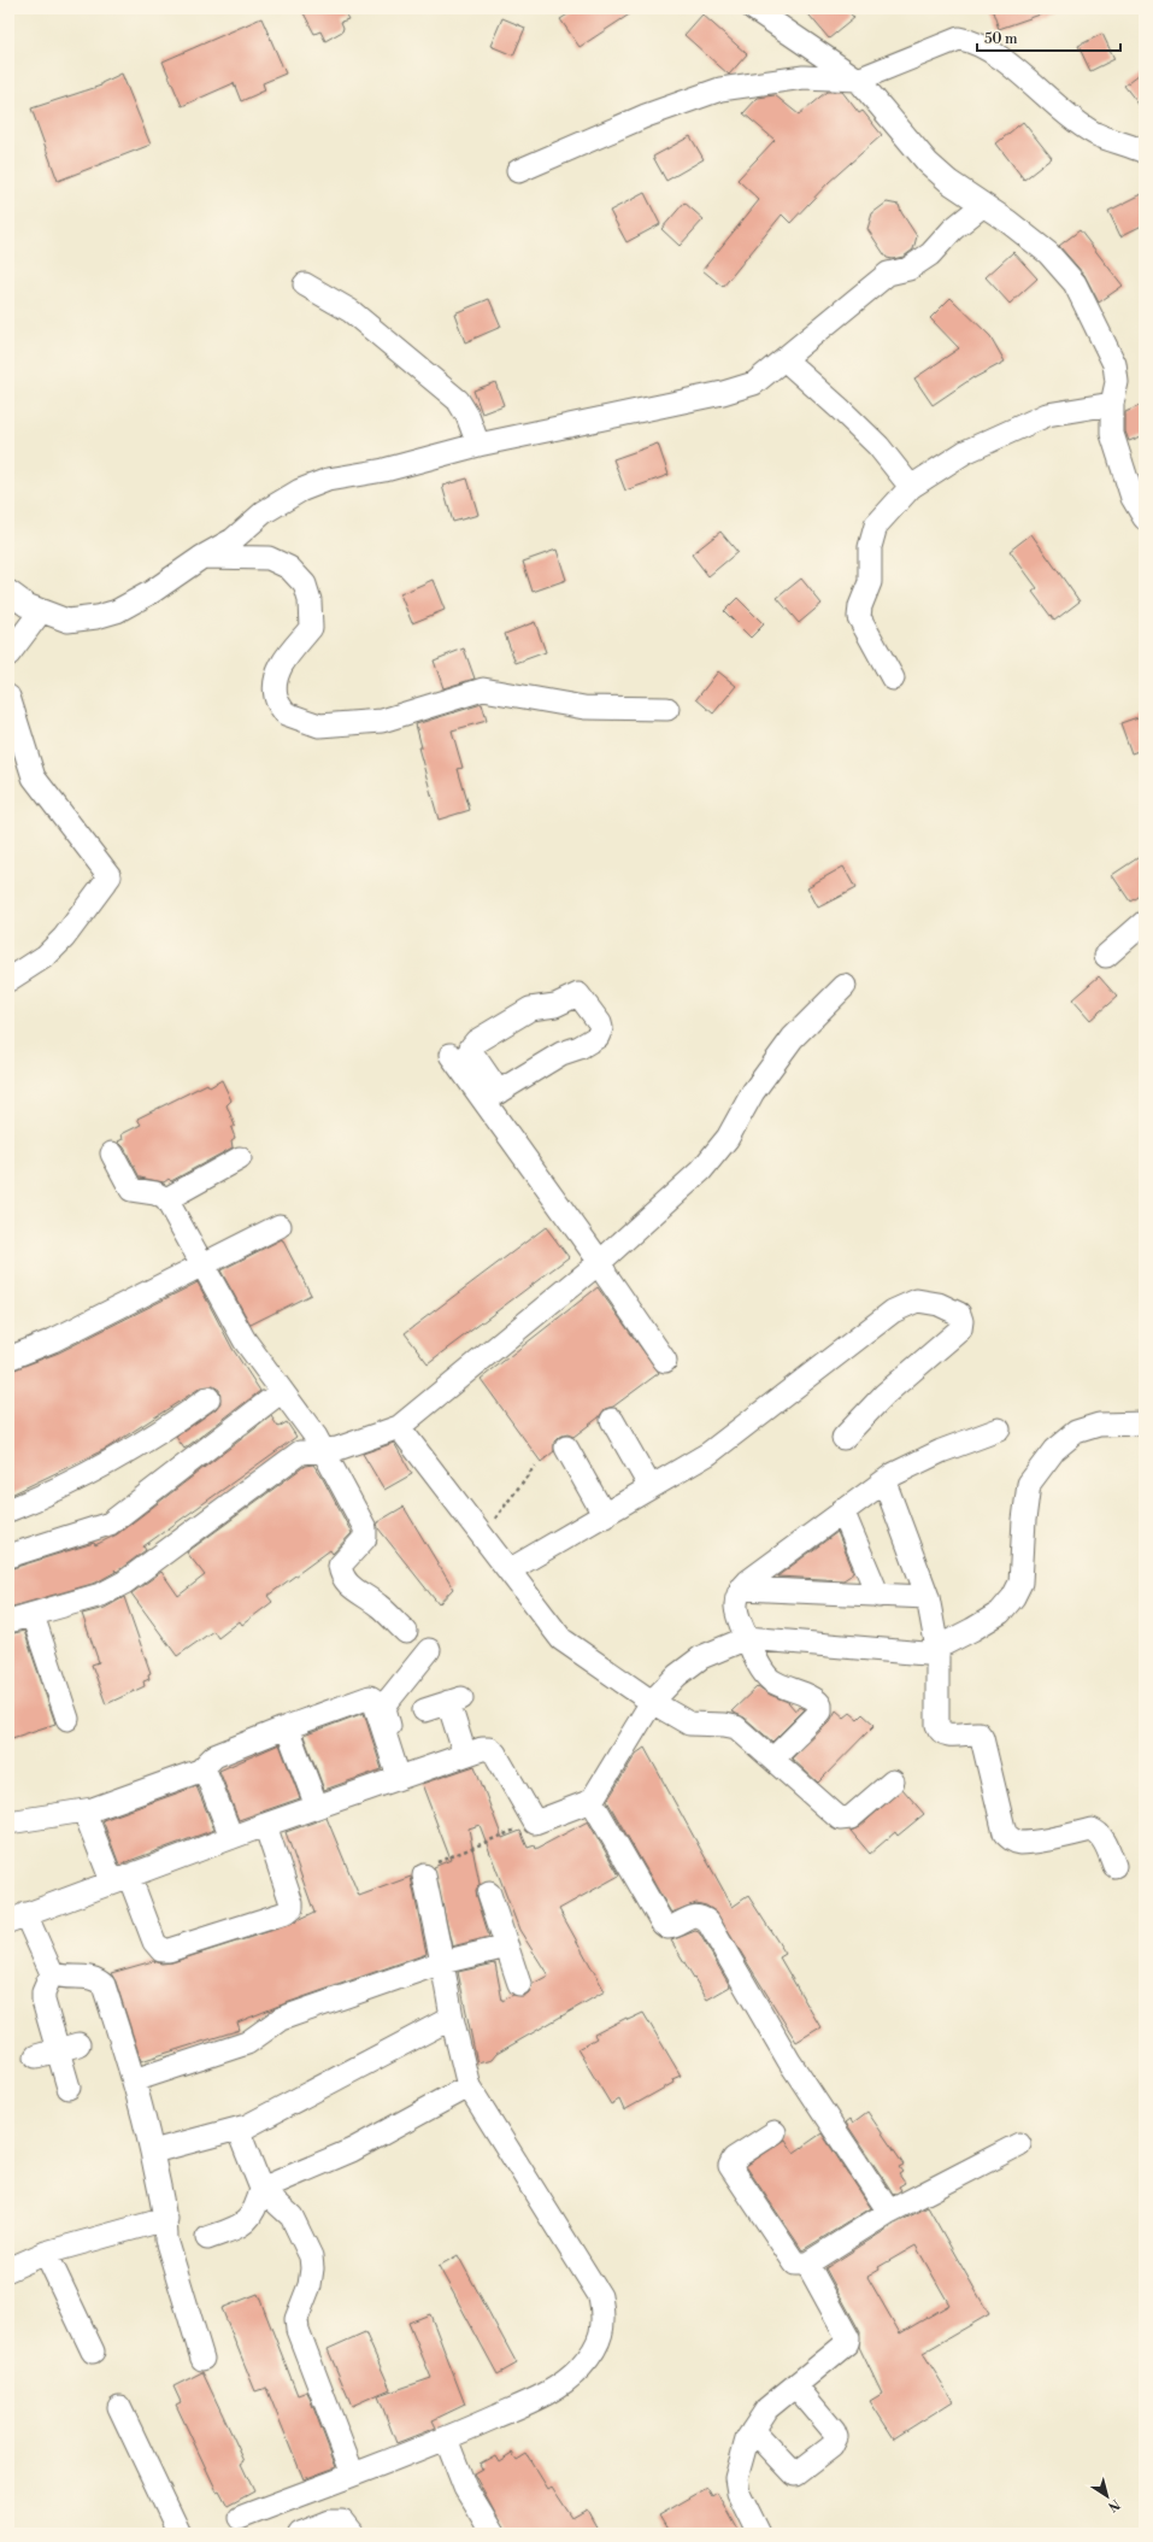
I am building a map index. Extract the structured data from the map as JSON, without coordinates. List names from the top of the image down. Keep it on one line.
{"scale_bar":"50 m","north":"bottom right"}
